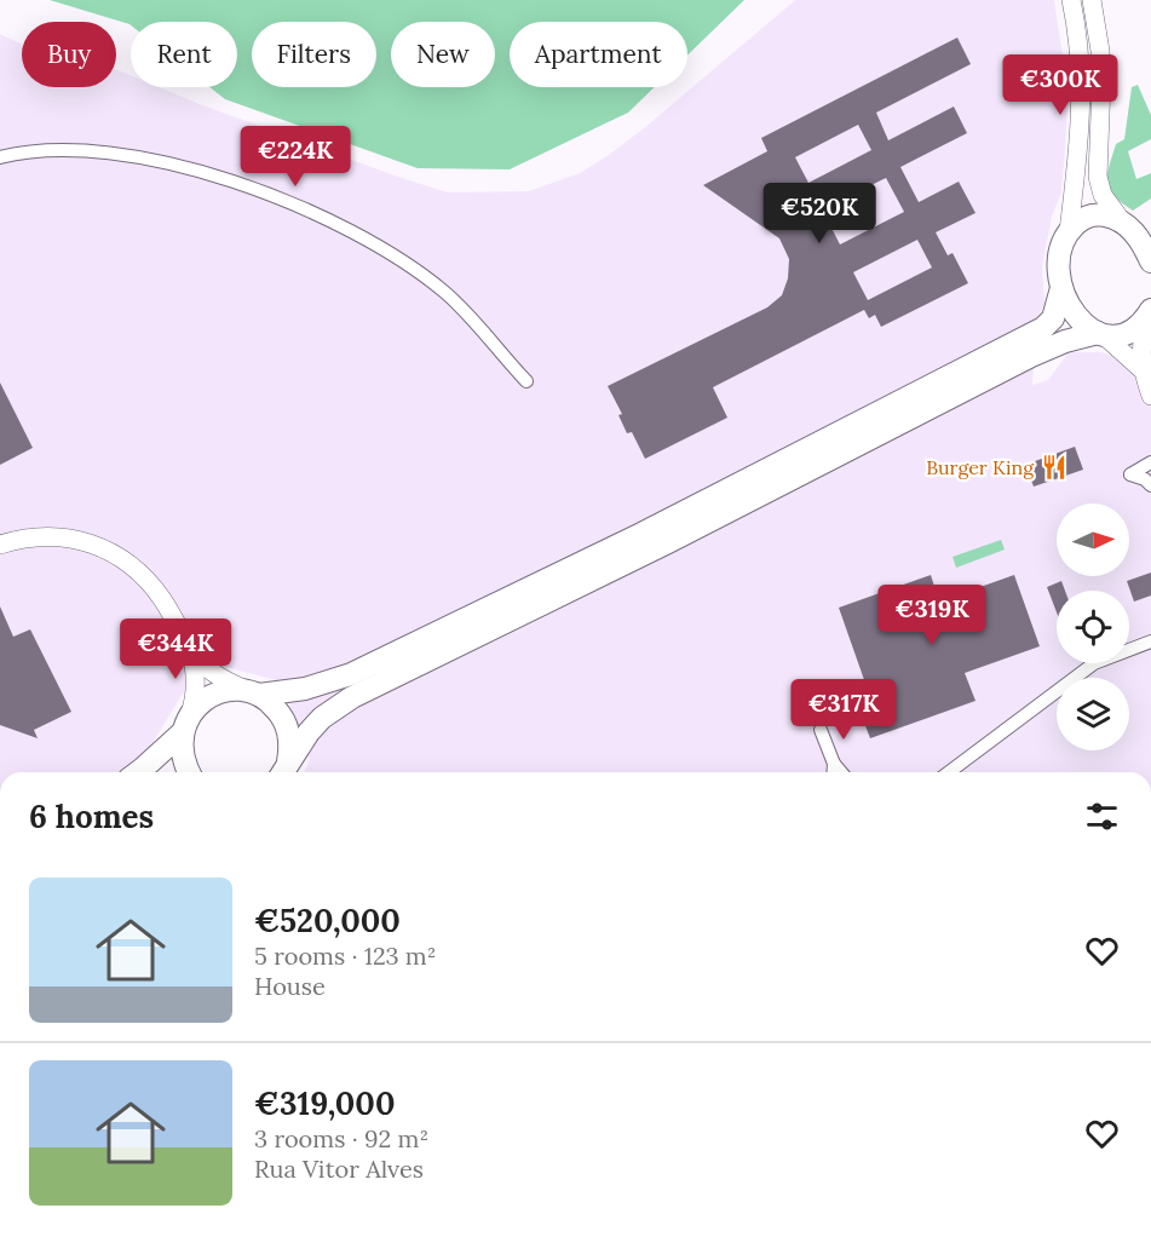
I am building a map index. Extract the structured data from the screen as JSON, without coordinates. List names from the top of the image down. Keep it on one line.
{"places":{"restaurant":["Burger King"]},"north":"right","page":{"chip":["Buy","Rent","Filters","New","Apartment"],"price":["€300K","€224K","€520K","€319K","€344K","€317K"],"heading":"6 homes","list":[{"name":"€520,000","note":"5 rooms · 123 m² · House"},{"name":"€319,000","note":"3 rooms · 92 m² · Rua Vitor Alves"}]}}
